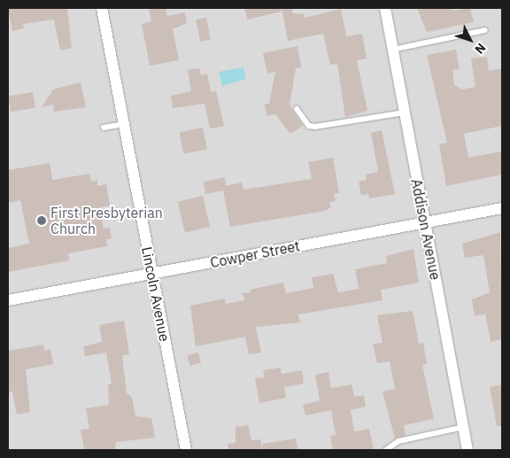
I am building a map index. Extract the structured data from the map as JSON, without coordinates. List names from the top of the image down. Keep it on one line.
{"streets":{"street":["Addison Avenue","Cowper Street","Lincoln Avenue"]},"crossings":[["Addison Avenue","Cowper Street"],["Cowper Street","Lincoln Avenue"]],"places":["First Presbyterian Church"],"north":"bottom right"}
